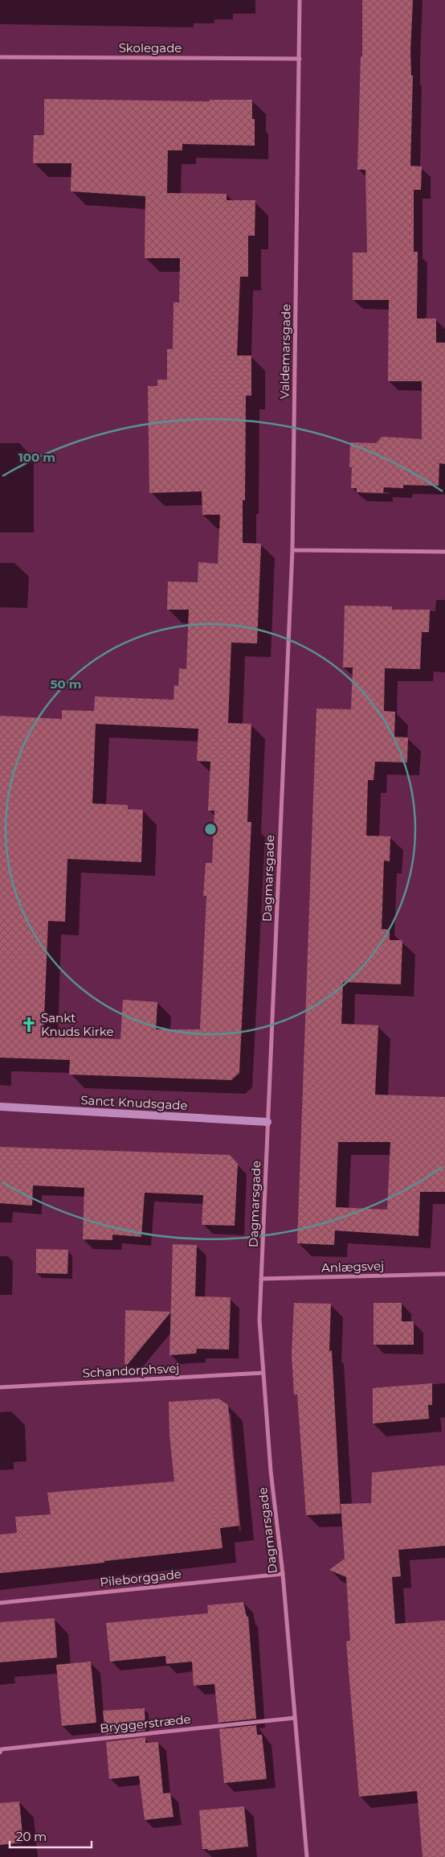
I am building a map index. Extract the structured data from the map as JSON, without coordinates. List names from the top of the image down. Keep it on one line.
{"streets":{"street":["Skolegade","Valdemarsgade","Dagmarsgade","Sanct Knudsgade","Anlægsvej","Schandorphsvej","Pileborggade","Bryggerstræde"]},"crossings":[["Skolegade","Valdemarsgade"],["Valdemarsgade","Dagmarsgade"],["Dagmarsgade","Sanct Knudsgade"],["Dagmarsgade","Anlægsvej"],["Dagmarsgade","Schandorphsvej"],["Dagmarsgade","Pileborggade"],["Dagmarsgade","Bryggerstræde"]],"places":{"church":["Sankt Knuds Kirke"]},"scale_bar":"20 m","rings":["100 m","50 m"]}
